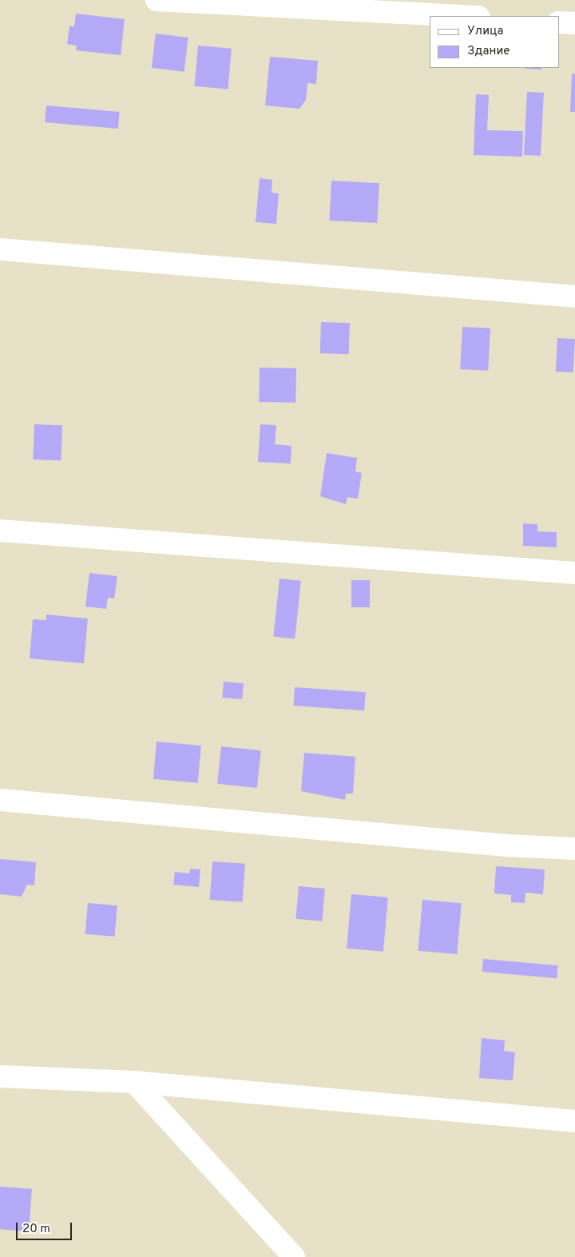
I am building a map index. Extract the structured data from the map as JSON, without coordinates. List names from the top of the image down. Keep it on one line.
{"legend":["Улица","Здание"],"scale_bar":"20 m"}
